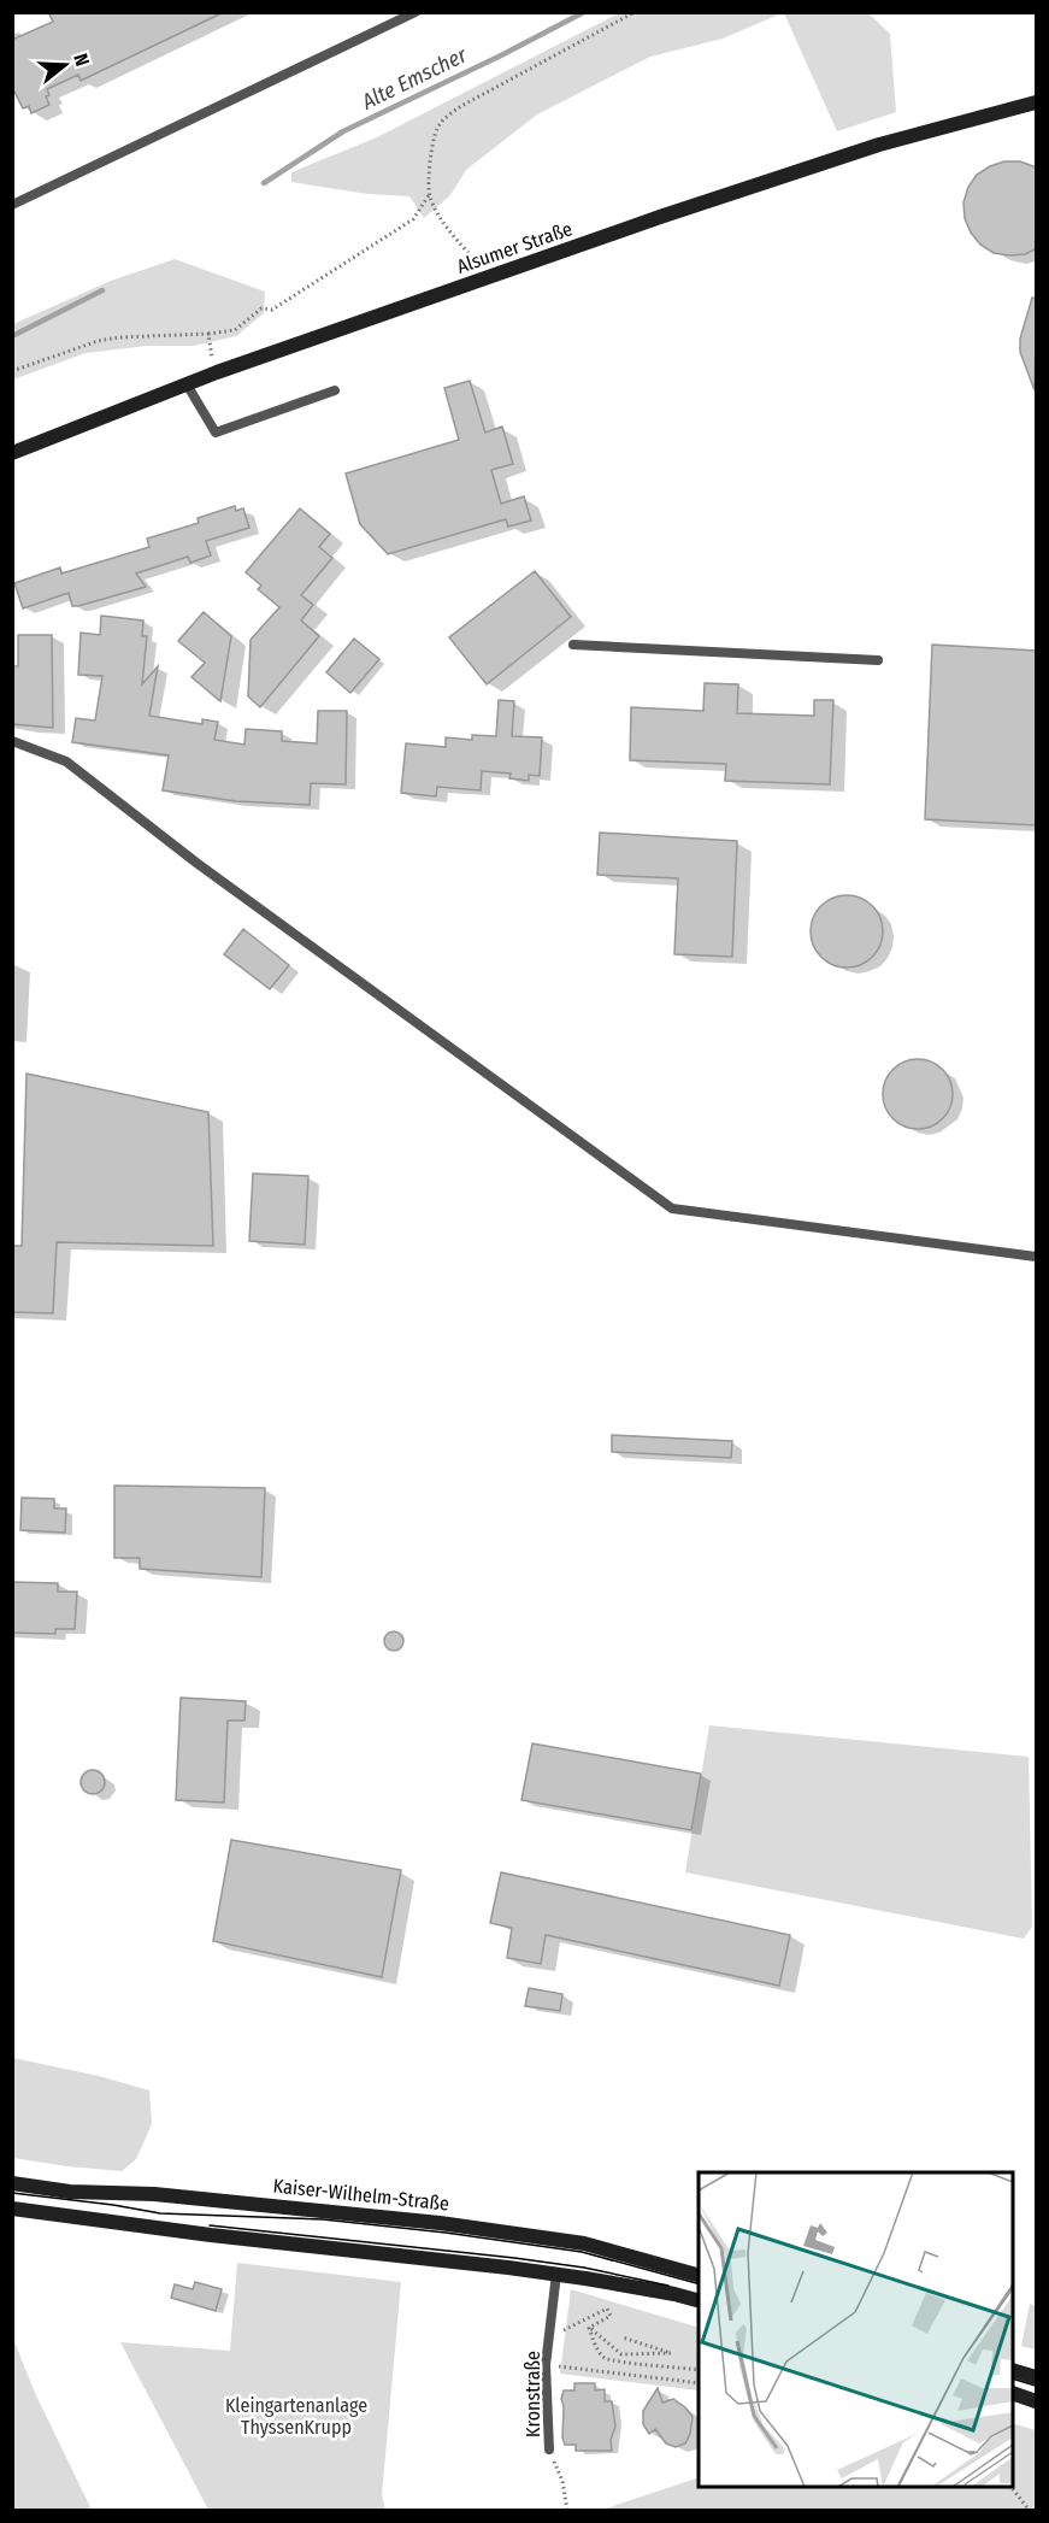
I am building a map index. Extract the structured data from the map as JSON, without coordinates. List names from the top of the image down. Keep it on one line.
{"streets":{"main road":["Alsumer Straße","Kaiser-Wilhelm-Straße"],"lane":["Kronstraße"]},"water":["Alte Emscher"],"parks":["Kleingartenanlage ThyssenKrupp"],"north":"right"}
